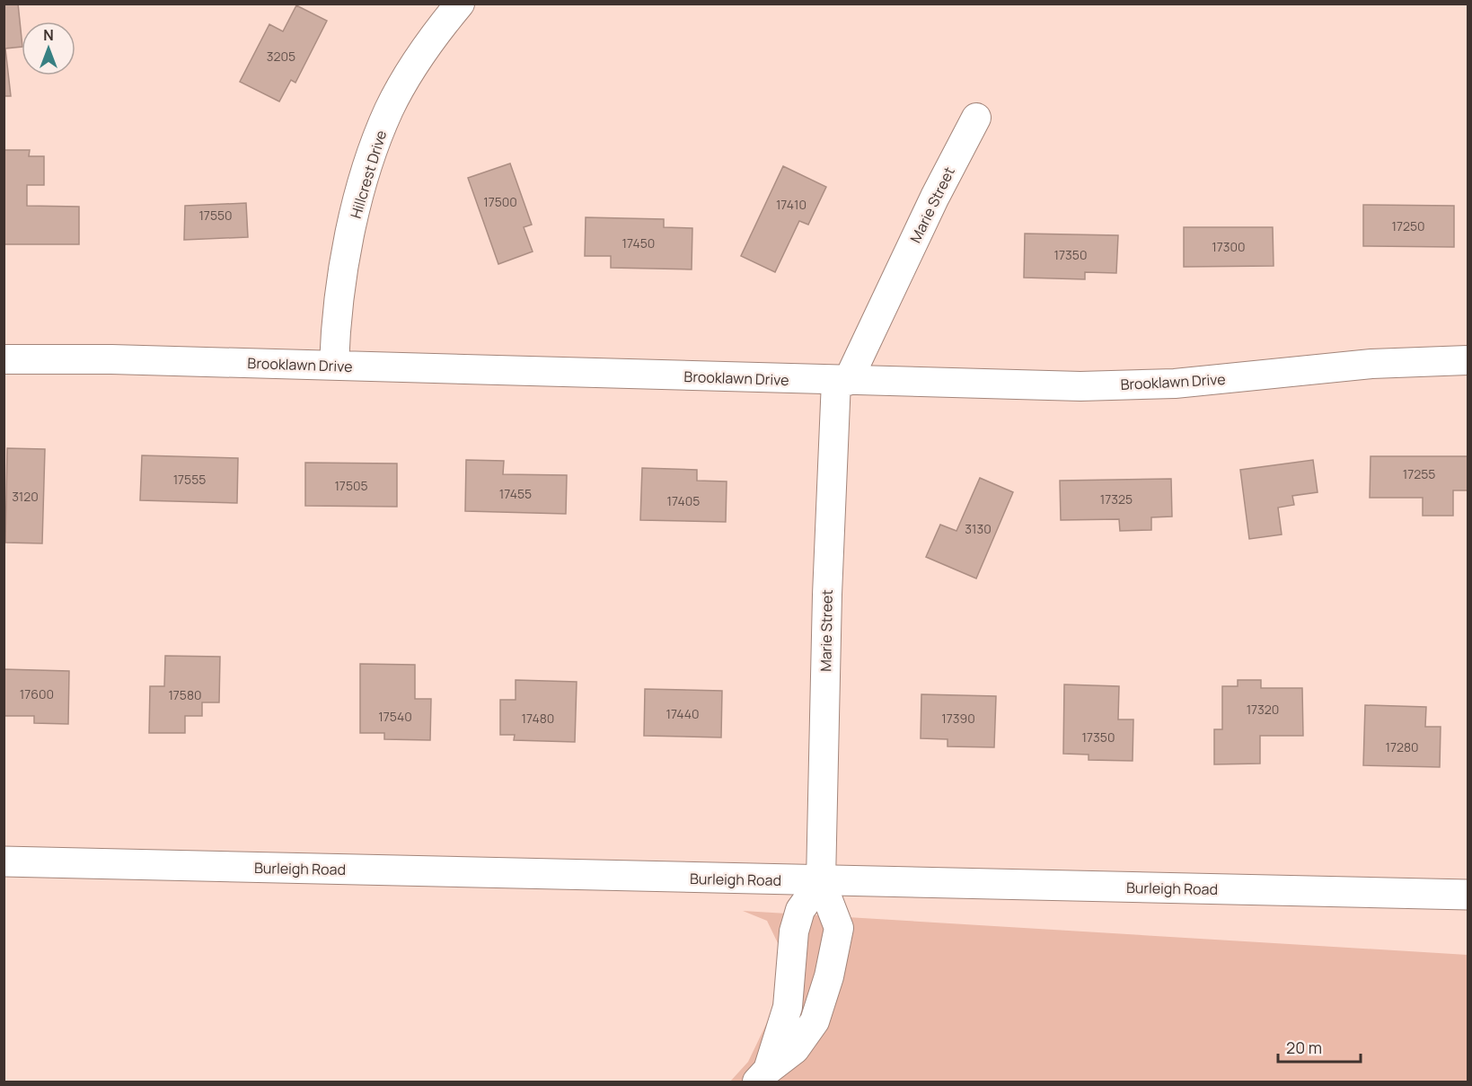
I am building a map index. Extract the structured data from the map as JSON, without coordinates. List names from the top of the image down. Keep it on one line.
{"streets":{"street":["Hillcrest Drive","Marie Street","Brooklawn Drive","Burleigh Road"]},"crossings":[["Hillcrest Drive","Brooklawn Drive"],["Marie Street","Brooklawn Drive"],["Marie Street","Burleigh Road"]],"house_numbers":["3205","17500","17410","17550","17250","17450","17300","17350","17255","17555","17505","17455","3120","17325","17405","3130","17600","17580","17320","17440","17540","17480","17390","17350","17280"],"scale_bar":"20 m","north":"top"}
